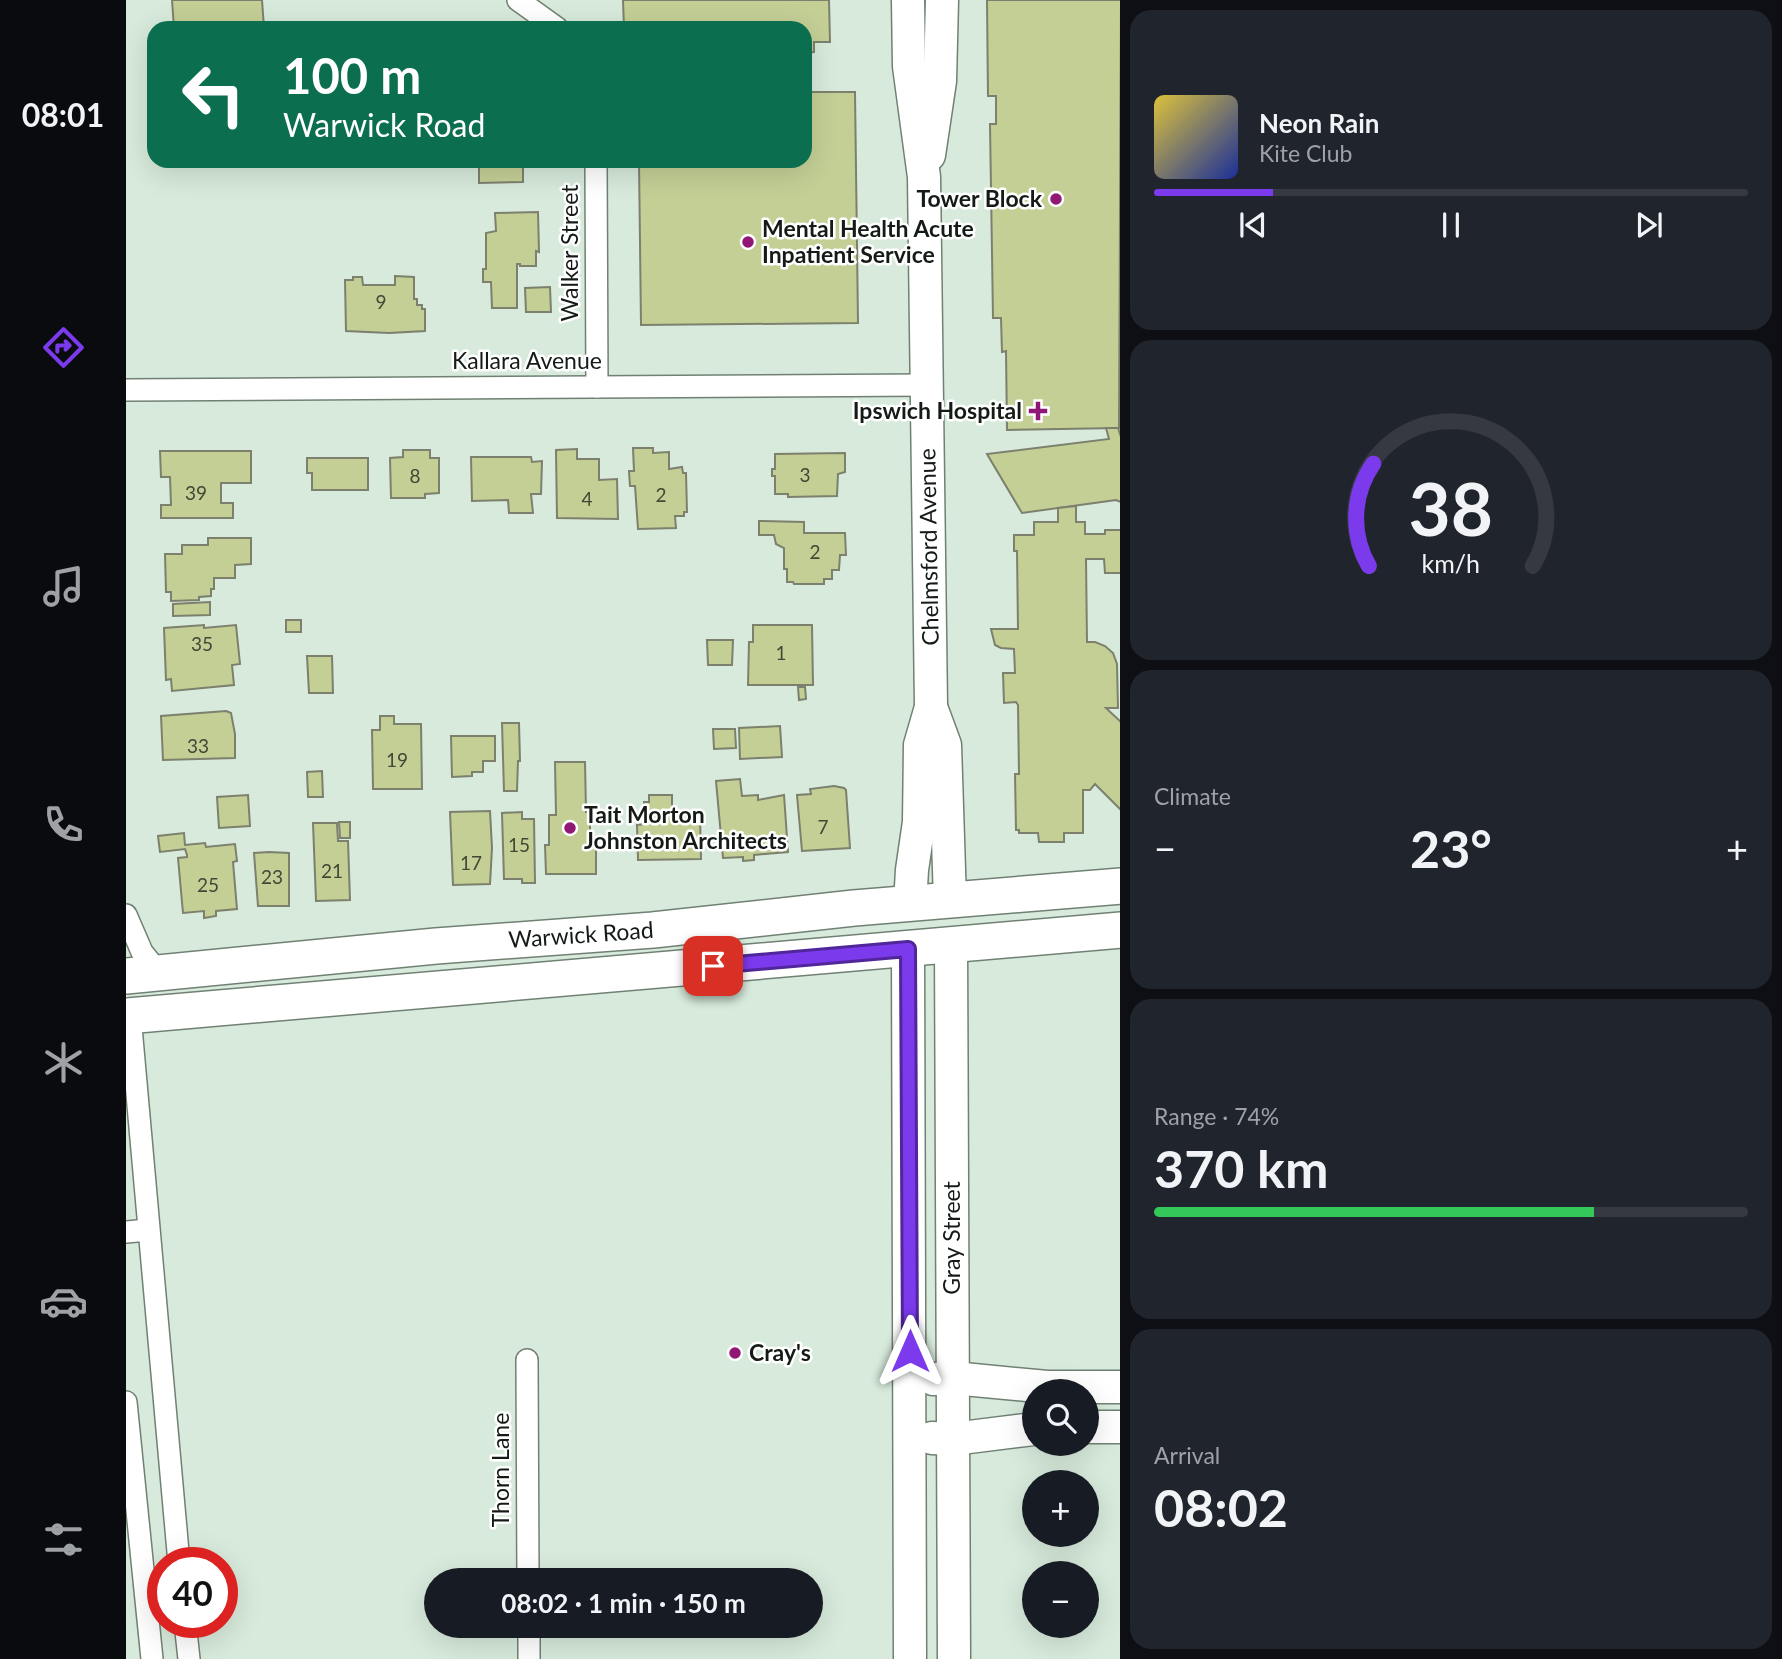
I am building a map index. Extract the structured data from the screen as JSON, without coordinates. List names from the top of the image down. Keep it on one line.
{"streets":{"main road":["Warwick Road","Gray Street"],"street":["Walker Street","Kallara Avenue","Chelmsford Avenue","Thorn Lane"]},"crossings":[["Walker Street","Kallara Avenue"],["Kallara Avenue","Chelmsford Avenue"],["Chelmsford Avenue","Warwick Road"],["Chelmsford Avenue","Gray Street"],["Warwick Road","Gray Street"]],"places":{"other":["Tower Block","Mental Health Acute Inpatient Service","Tait Morton Johnston Architects","Cray's"],"health":["Ipswich Hospital"]},"house_numbers":["9","3","8","39","2","4","2","35","1","33","19","7","15","17","21","23","25"],"page":{"tabs":"08:01","turn":["100 m","Warwick Road"],"song":["Neon Rain","Kite Club"],"tile":["Climate",["Range · 74%","370 km"],["Arrival","08:02"]],"heat":["−","23°","+"],"map_buttons":["+","−"],"limit":"40","trip":"08:02 · 1 min · 150 m","gauge":["38","km/h"]}}
